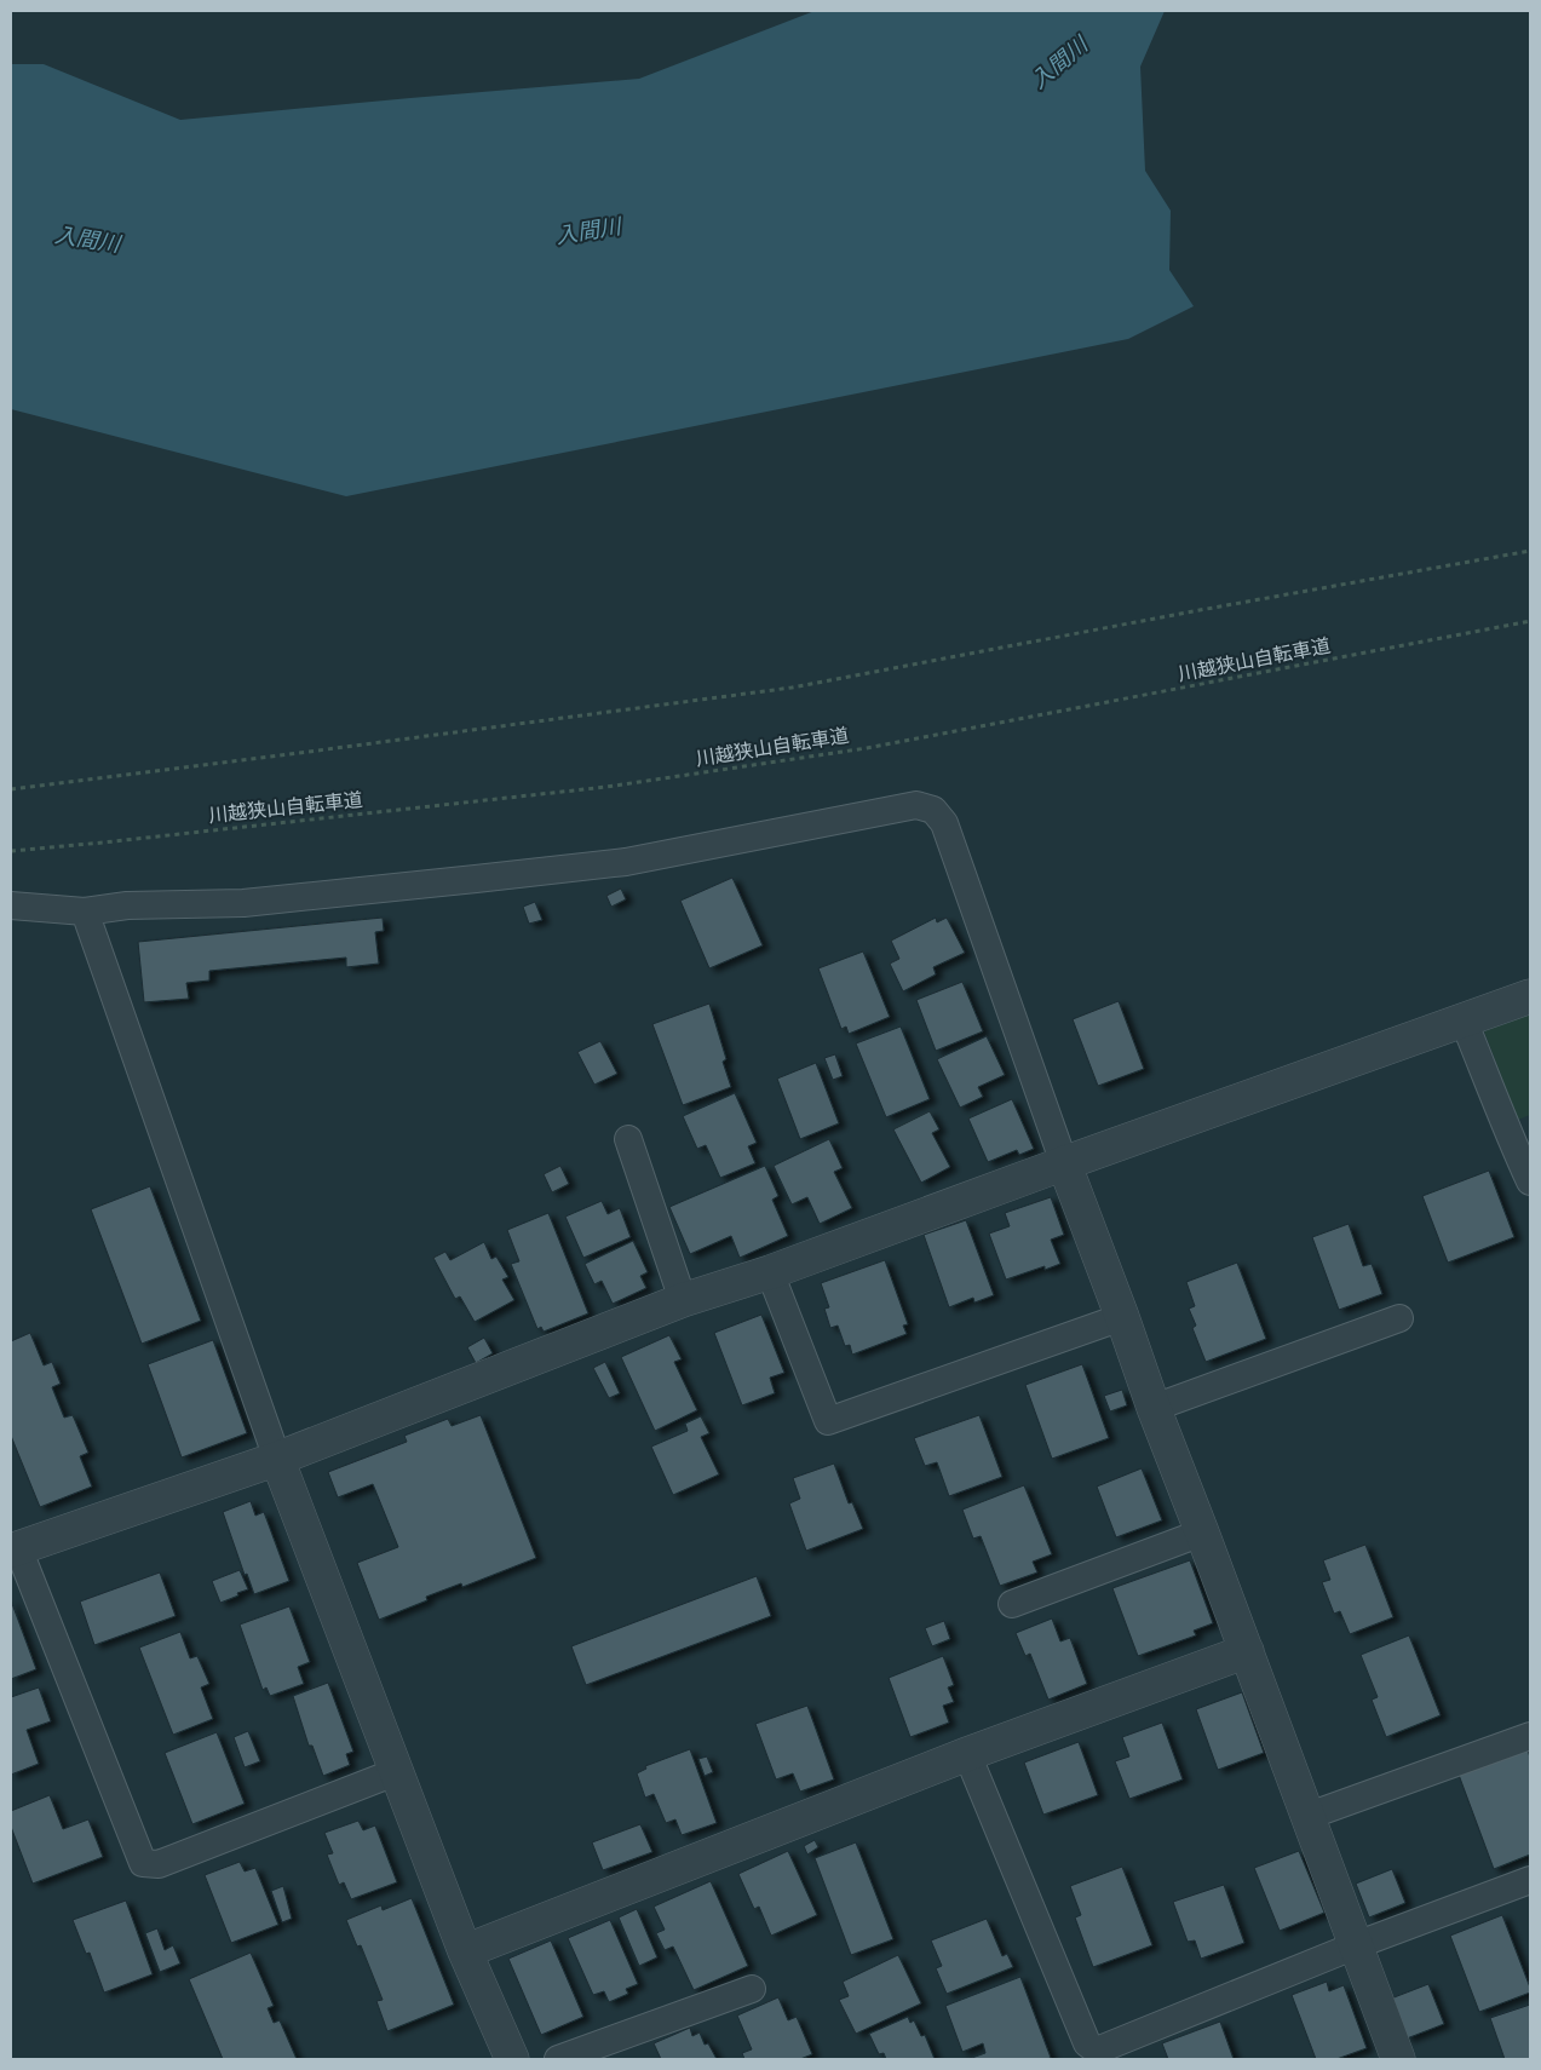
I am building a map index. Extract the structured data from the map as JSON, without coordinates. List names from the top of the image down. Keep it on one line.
{"streets":{"path":["川越狭山自転車道"]},"water":["入間川"]}
